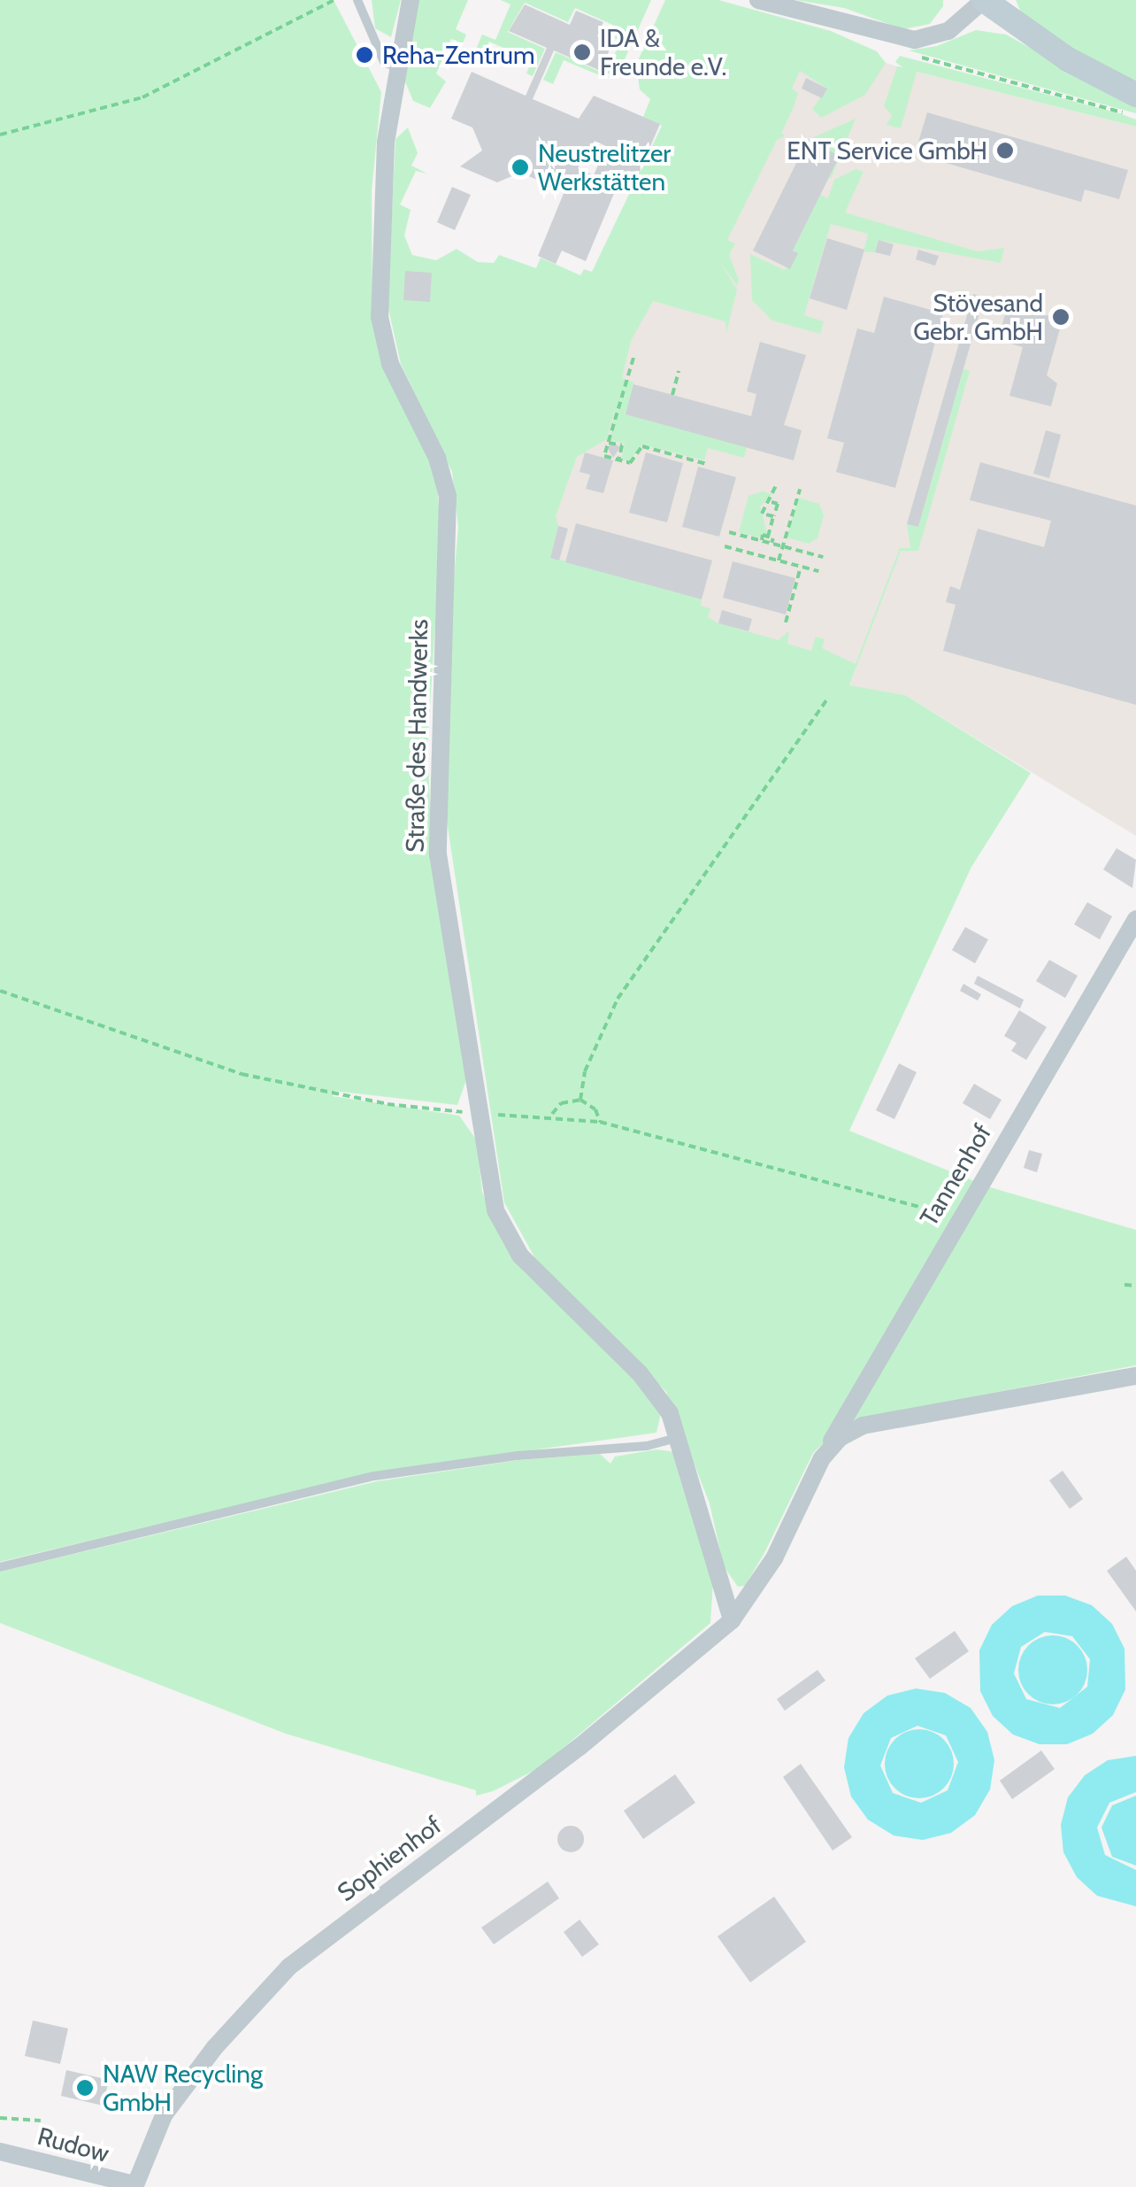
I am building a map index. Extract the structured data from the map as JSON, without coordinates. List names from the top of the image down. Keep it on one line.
{"streets":{"street":["Straße des Handwerks","Tannenhof","Sophienhof","Rudow"]},"crossings":[["Straße des Handwerks","Tannenhof"],["Straße des Handwerks","Sophienhof"],["Tannenhof","Sophienhof"],["Sophienhof","Rudow"]],"places":["IDA & Freunde e.V.","Reha-Zentrum","ENT Service GmbH","Neustrelitzer Werkstätten","Stövesand Gebr. GmbH","NAW Recycling GmbH"]}
